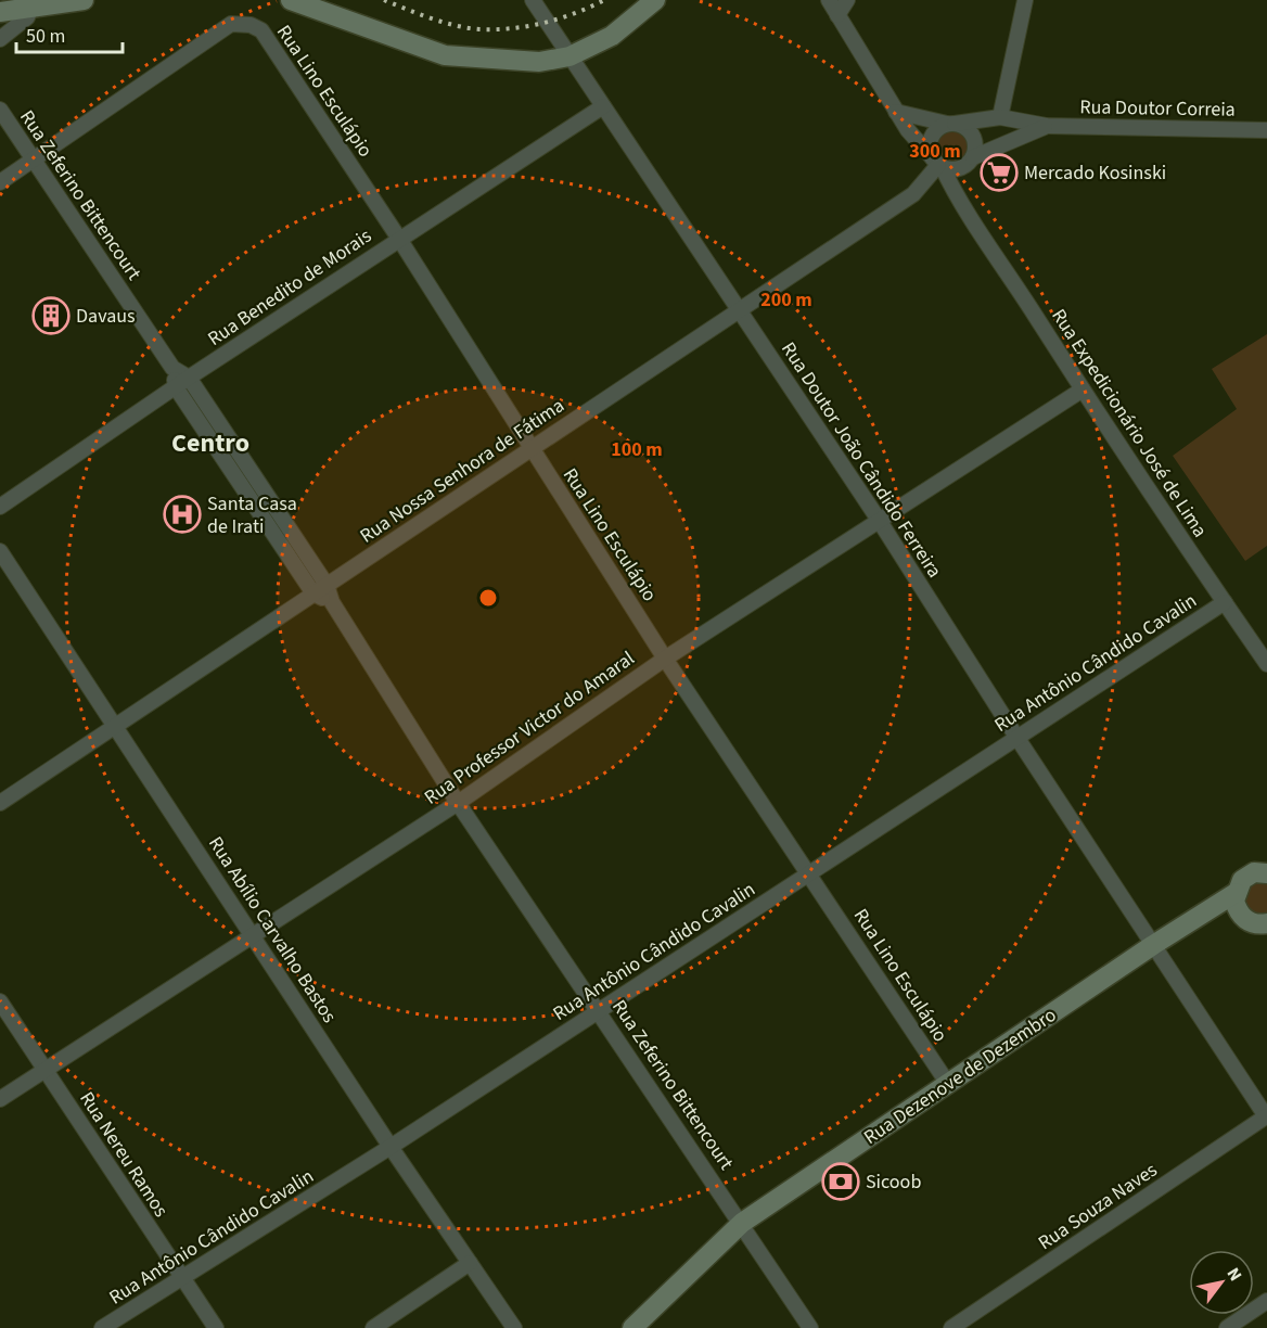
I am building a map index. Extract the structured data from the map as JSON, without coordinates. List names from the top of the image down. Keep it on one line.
{"streets":{"main road":["Rua Dezenove de Dezembro"],"street":["Rua Lino Esculápio","Rua Doutor Correia","Rua Zeferino Bittencourt","Rua Benedito de Morais","Rua Expedicionário José de Lima","Rua Doutor João Cândido Ferreira","Rua Nossa Senhora de Fátima","Rua Antônio Cândido Cavalin","Rua Professor Victor do Amaral","Rua Abílio Carvalho Bastos","Rua Nereu Ramos","Rua Souza Naves"]},"crossings":[["Rua Lino Esculápio","Rua Zeferino Bittencourt"],["Rua Lino Esculápio","Rua Benedito de Morais"],["Rua Lino Esculápio","Rua Nossa Senhora de Fátima"],["Rua Lino Esculápio","Rua Antônio Cândido Cavalin"],["Rua Lino Esculápio","Rua Professor Victor do Amaral"],["Rua Lino Esculápio","Rua Dezenove de Dezembro"],["Rua Doutor Correia","Rua Expedicionário José de Lima"],["Rua Doutor Correia","Rua Nossa Senhora de Fátima"],["Rua Zeferino Bittencourt","Rua Benedito de Morais"],["Rua Zeferino Bittencourt","Rua Nossa Senhora de Fátima"],["Rua Zeferino Bittencourt","Rua Antônio Cândido Cavalin"],["Rua Zeferino Bittencourt","Rua Professor Victor do Amaral"],["Rua Zeferino Bittencourt","Rua Dezenove de Dezembro"],["Rua Benedito de Morais","Rua Doutor João Cândido Ferreira"],["Rua Expedicionário José de Lima","Rua Nossa Senhora de Fátima"],["Rua Expedicionário José de Lima","Rua Antônio Cândido Cavalin"],["Rua Expedicionário José de Lima","Rua Professor Victor do Amaral"],["Rua Doutor João Cândido Ferreira","Rua Nossa Senhora de Fátima"],["Rua Doutor João Cândido Ferreira","Rua Antônio Cândido Cavalin"],["Rua Doutor João Cândido Ferreira","Rua Professor Victor do Amaral"],["Rua Doutor João Cândido Ferreira","Rua Dezenove de Dezembro"],["Rua Doutor João Cândido Ferreira","Rua Souza Naves"],["Rua Nossa Senhora de Fátima","Rua Abílio Carvalho Bastos"],["Rua Antônio Cândido Cavalin","Rua Abílio Carvalho Bastos"],["Rua Antônio Cândido Cavalin","Rua Nereu Ramos"],["Rua Professor Victor do Amaral","Rua Abílio Carvalho Bastos"],["Rua Professor Victor do Amaral","Rua Nereu Ramos"]],"districts":["Centro"],"places":{"supermarket":["Mercado Kosinski"],"building":["Davaus"],"hospital":["Santa Casa de Irati"],"bank":["Sicoob"]},"scale_bar":"50 m","north":"top right","rings":["300 m","200 m","100 m"]}
